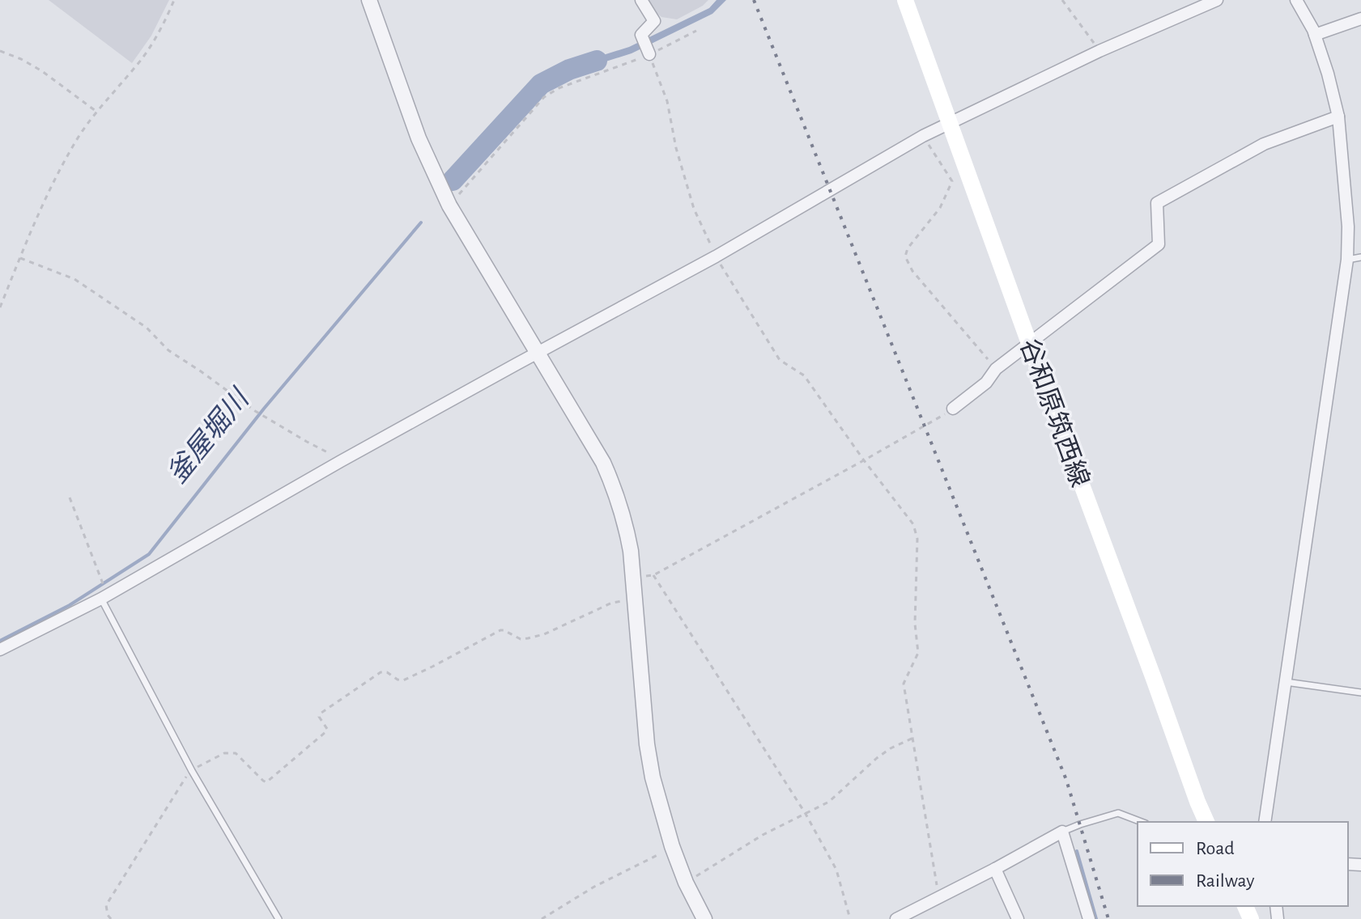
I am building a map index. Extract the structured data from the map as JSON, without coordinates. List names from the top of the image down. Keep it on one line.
{"streets":{"main road":["谷和原筑西線"]},"water":["釜屋堀川"],"legend":["Road","Railway"]}
